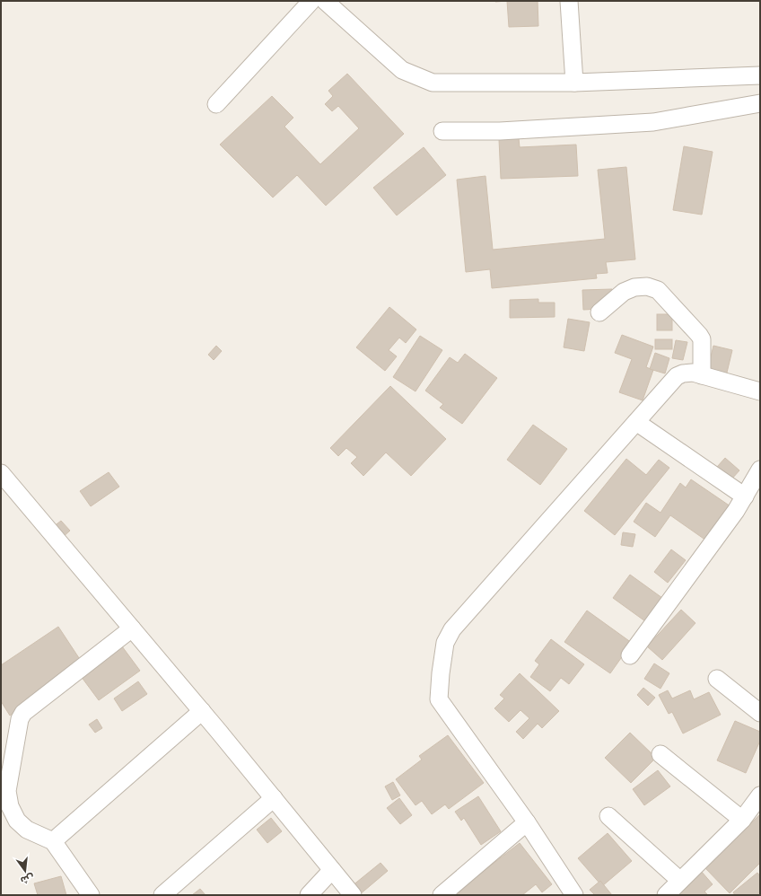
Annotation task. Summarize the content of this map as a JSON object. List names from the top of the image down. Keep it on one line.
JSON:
{"north":"bottom"}
